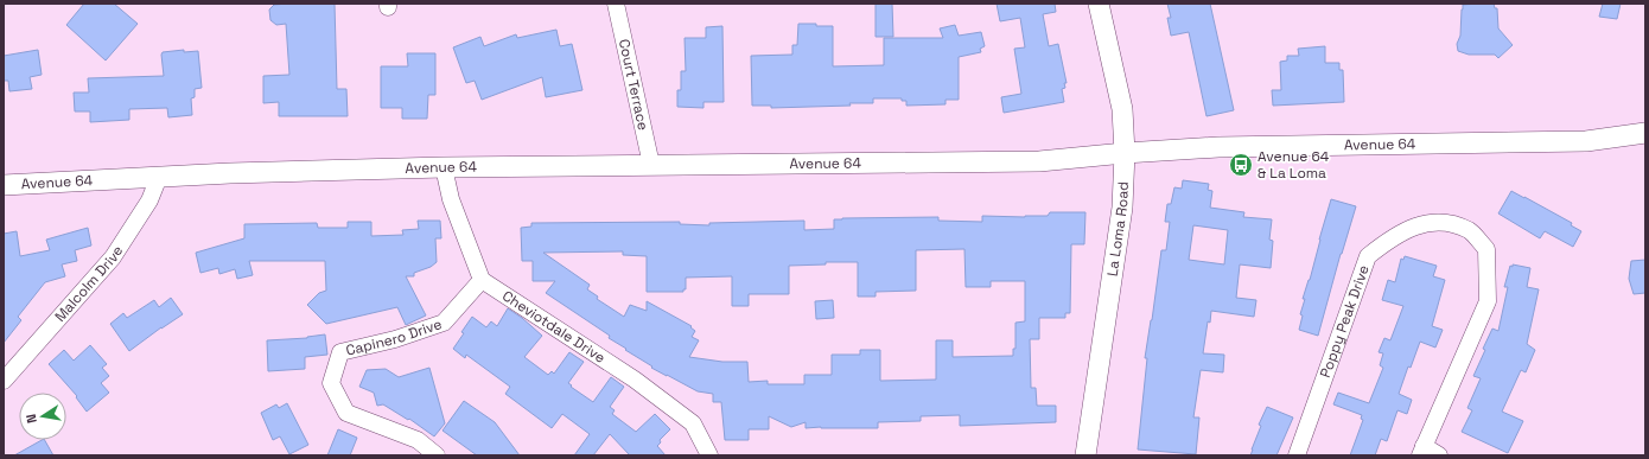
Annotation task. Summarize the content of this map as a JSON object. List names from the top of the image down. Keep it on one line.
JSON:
{"streets":{"street":["Court Terrace","Avenue 64","La Loma Road","Malcolm Drive","Poppy Peak Drive","Cheviotdale Drive","Capinero Drive"]},"crossings":[["Court Terrace","Avenue 64"],["Avenue 64","La Loma Road"],["Avenue 64","Malcolm Drive"],["Cheviotdale Drive","Capinero Drive"]],"places":{"bus stop":["Avenue 64 & La Loma"]},"north":"left"}
